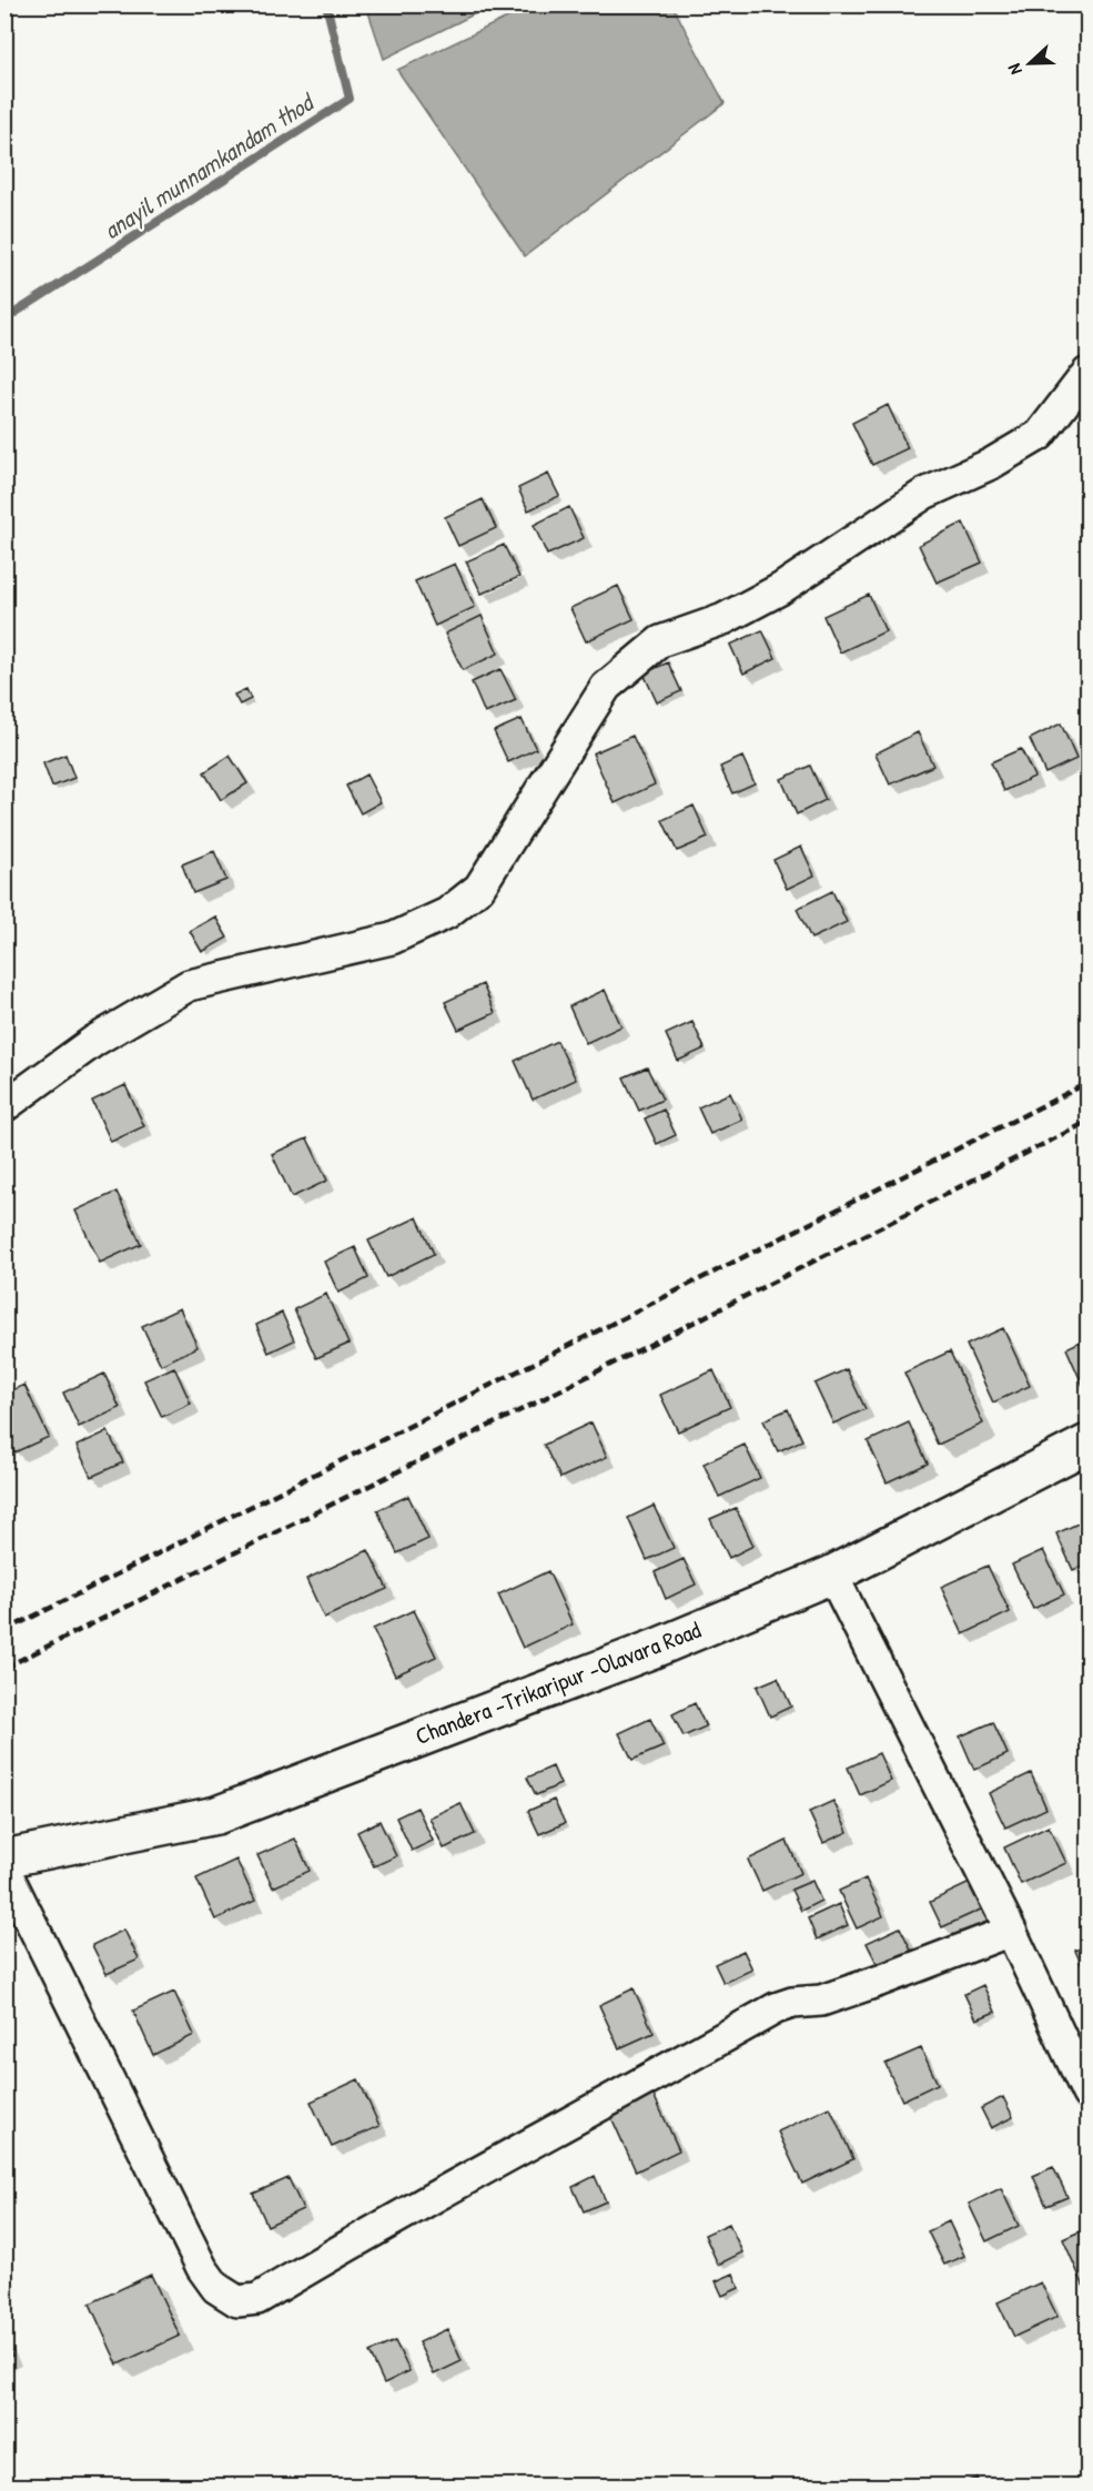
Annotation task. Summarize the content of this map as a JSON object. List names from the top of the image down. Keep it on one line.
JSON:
{"streets":{"main road":["Chandera -Trikaripur -Olavara Road"]},"water":["anayil munnamkandam thod"],"north":"left"}
